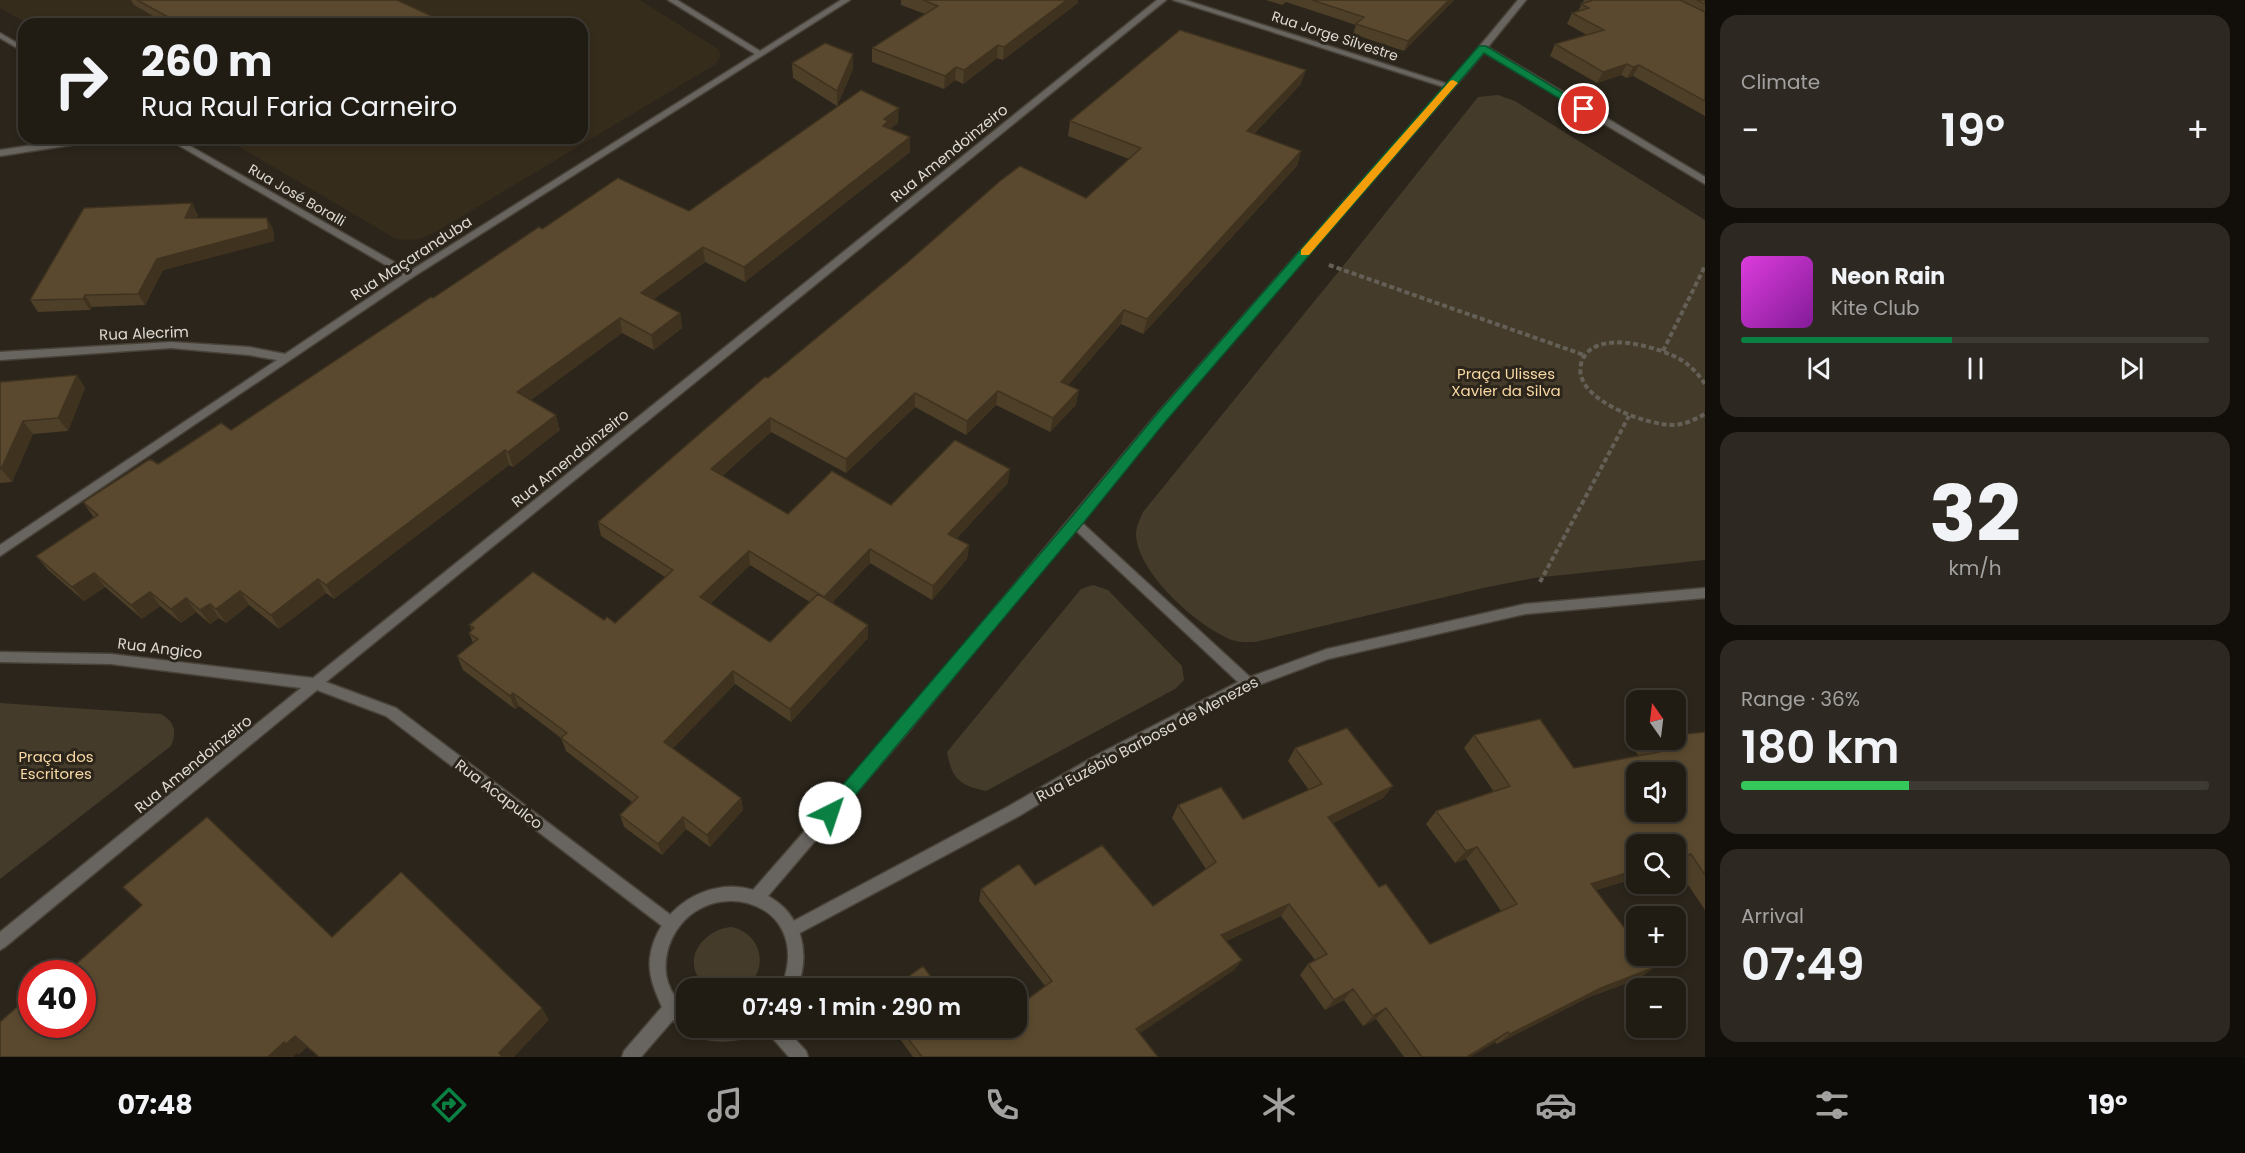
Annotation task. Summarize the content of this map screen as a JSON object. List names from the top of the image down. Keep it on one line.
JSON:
{"streets":{"street":["Rua Jorge Silvestre","Rua Amendoinzeiro","Rua José Boralli","Rua Maçaranduba","Rua Alecrim","Rua Angico","Rua Euzébio Barbosa de Menezes","Rua Acapulco"]},"crossings":[["Rua Amendoinzeiro","Rua Angico"],["Rua Amendoinzeiro","Rua Acapulco"],["Rua José Boralli","Rua Maçaranduba"],["Rua Maçaranduba","Rua Alecrim"],["Rua Angico","Rua Acapulco"]],"parks":["Praça Ulisses Xavier da Silva","Praça dos Escritores"],"north":"top","page":{"tile":["Climate",["32","km/h"],["Range · 36%","180 km"],["Arrival","07:49"]],"turn":["260 m","Rua Raul Faria Carneiro"],"heat":["−","19°","+"],"song":["Neon Rain","Kite Club"],"map_buttons":["+","−"],"limit":"40","trip":"07:49 · 1 min · 290 m","tabs":["07:48","19°"]}}
